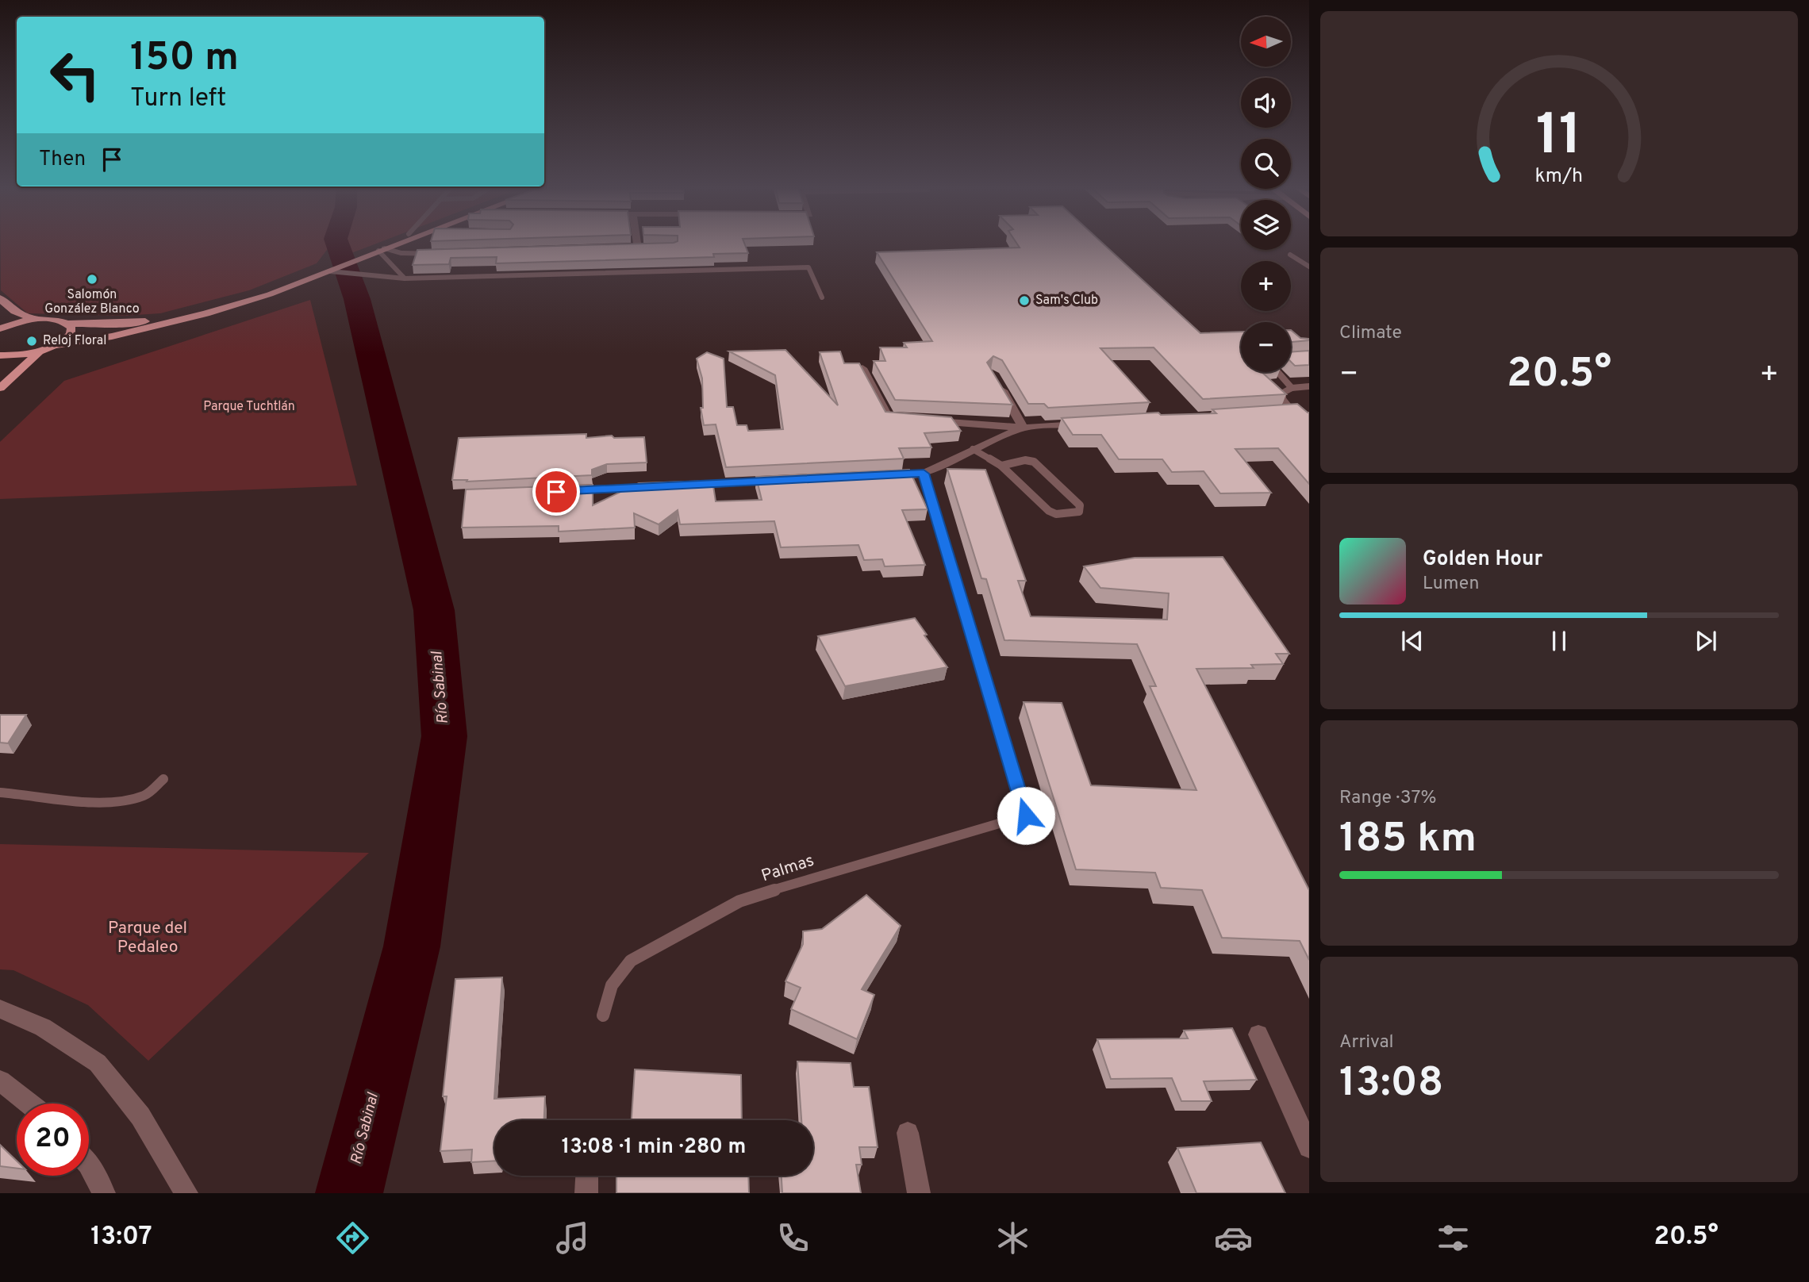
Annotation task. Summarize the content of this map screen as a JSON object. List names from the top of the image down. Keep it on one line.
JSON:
{"streets":{"lane":["Palmas"]},"water":["Río Sabinal"],"parks":["Parque Tuchtlán","Parque del Pedaleo"],"places":["Salomón González Blanco","Sam's Club","Reloj Floral"],"north":"left","page":{"map_buttons":["+","−"],"turn":["150 m","Turn left"],"then":"Then","tile":["Climate",["Range · 37%","185 km"],["Arrival","13:08"]],"heat":["−","20.5°","+"],"song":["Golden Hour","Lumen"],"limit":"20","trip":"13:08 · 1 min · 280 m","tabs":["13:07","20.5°"],"gauge":["11","km/h"]}}
